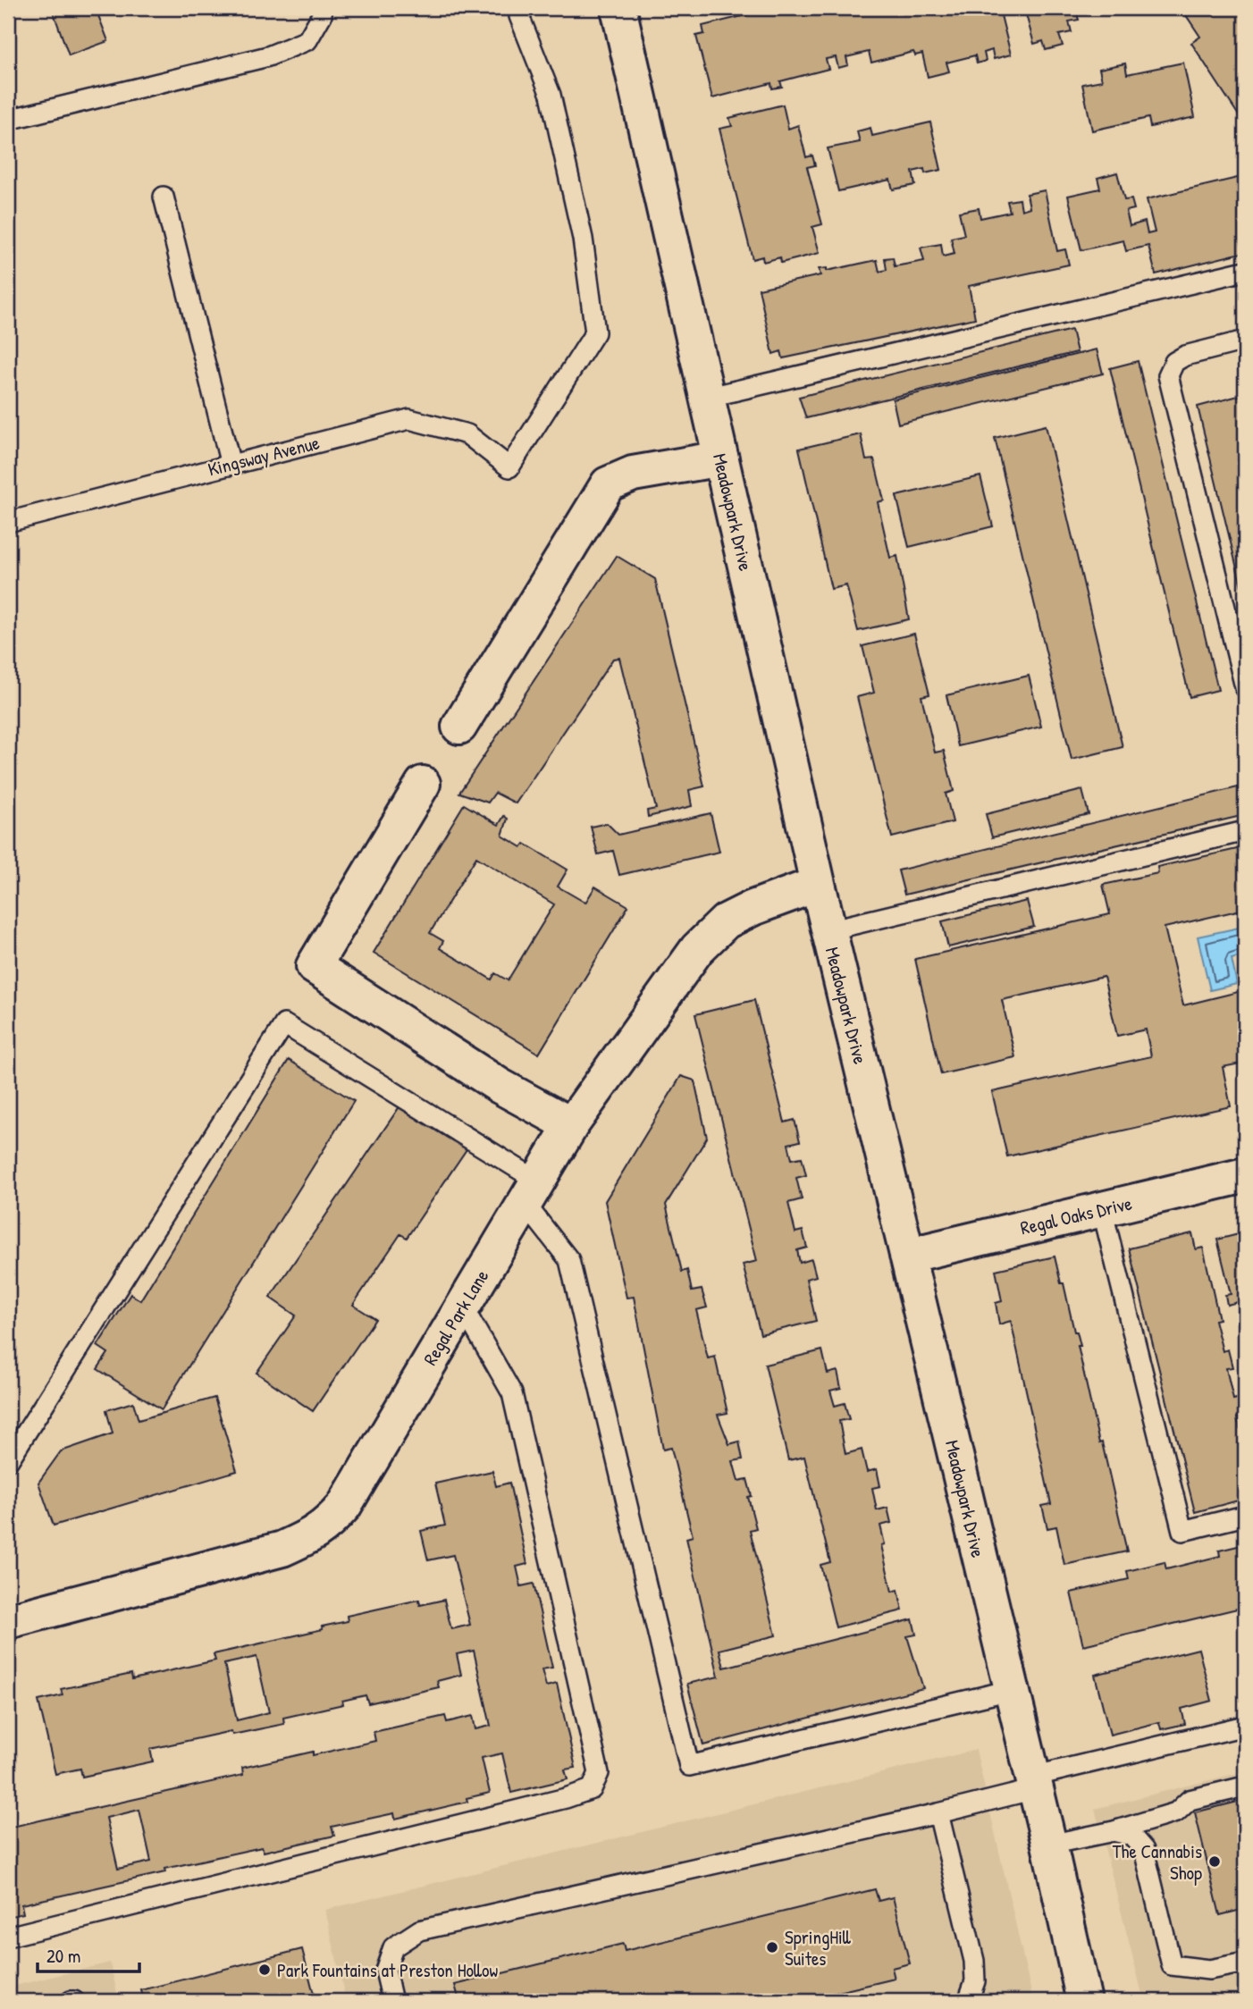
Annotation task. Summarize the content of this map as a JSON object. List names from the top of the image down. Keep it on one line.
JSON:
{"streets":{"street":["Meadowpark Drive","Regal Oaks Drive","Regal Park Lane"],"lane":["Kingsway Avenue"]},"crossings":[["Meadowpark Drive","Regal Oaks Drive"],["Meadowpark Drive","Regal Park Lane"]],"places":["The Cannabis Shop","SpringHill Suites","Park Fountains at Preston Hollow"],"scale_bar":"20 m"}
